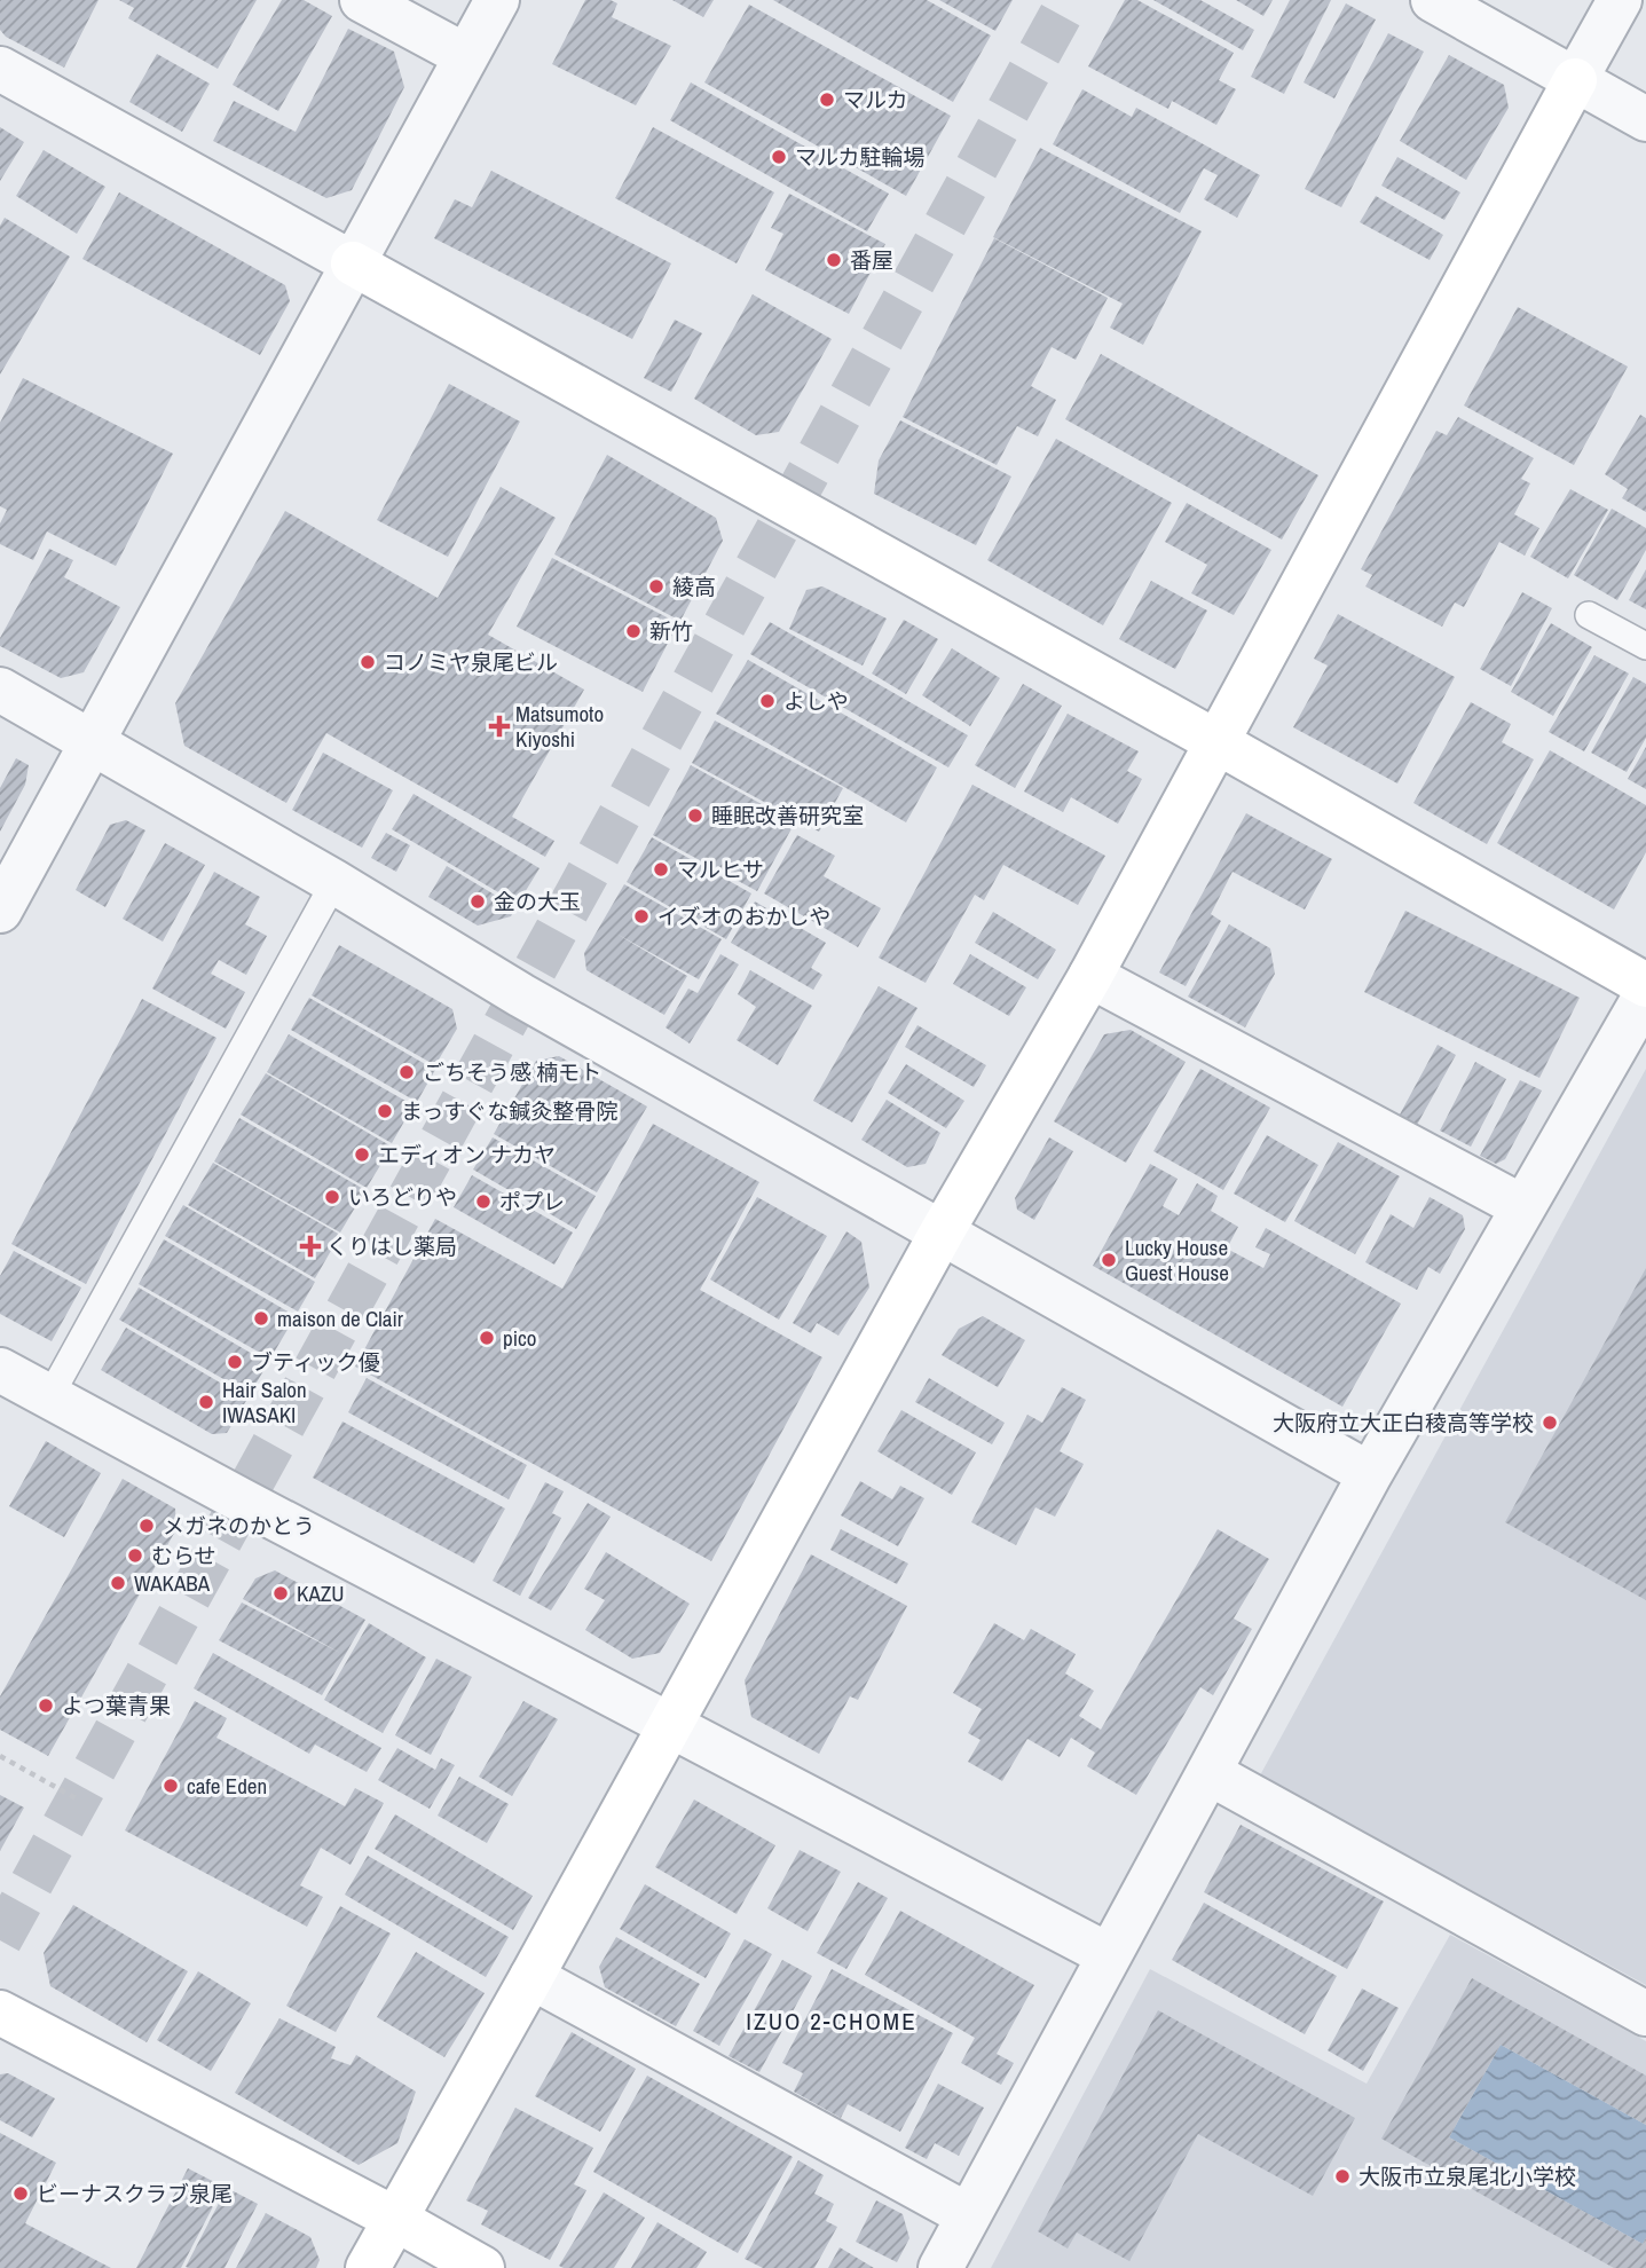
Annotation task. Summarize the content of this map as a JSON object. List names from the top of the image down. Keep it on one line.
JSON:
{"districts":["IZUO 2-CHOME"],"places":{"other":["マルカ","マルカ駐輪場","番屋","綾高","新竹","コノミヤ泉尾ビル","よしや","睡眠改善研究室","マルヒサ","金の大玉","イズオのおかしや","ごちそう感 楠モト","まっすぐな鍼灸整骨院","エディオン ナカヤ","いろどりや","ポプレ","Lucky House Guest House","maison de Clair","pico","ブティック優","Hair Salon IWASAKI","大阪府立大正白稜高等学校","メガネのかとう","むらせ","WAKABA","KAZU","よつ葉青果","cafe Eden","大阪市立泉尾北小学校","ビーナスクラブ泉尾"],"health":["Matsumoto Kiyoshi","くりはし薬局"]}}
